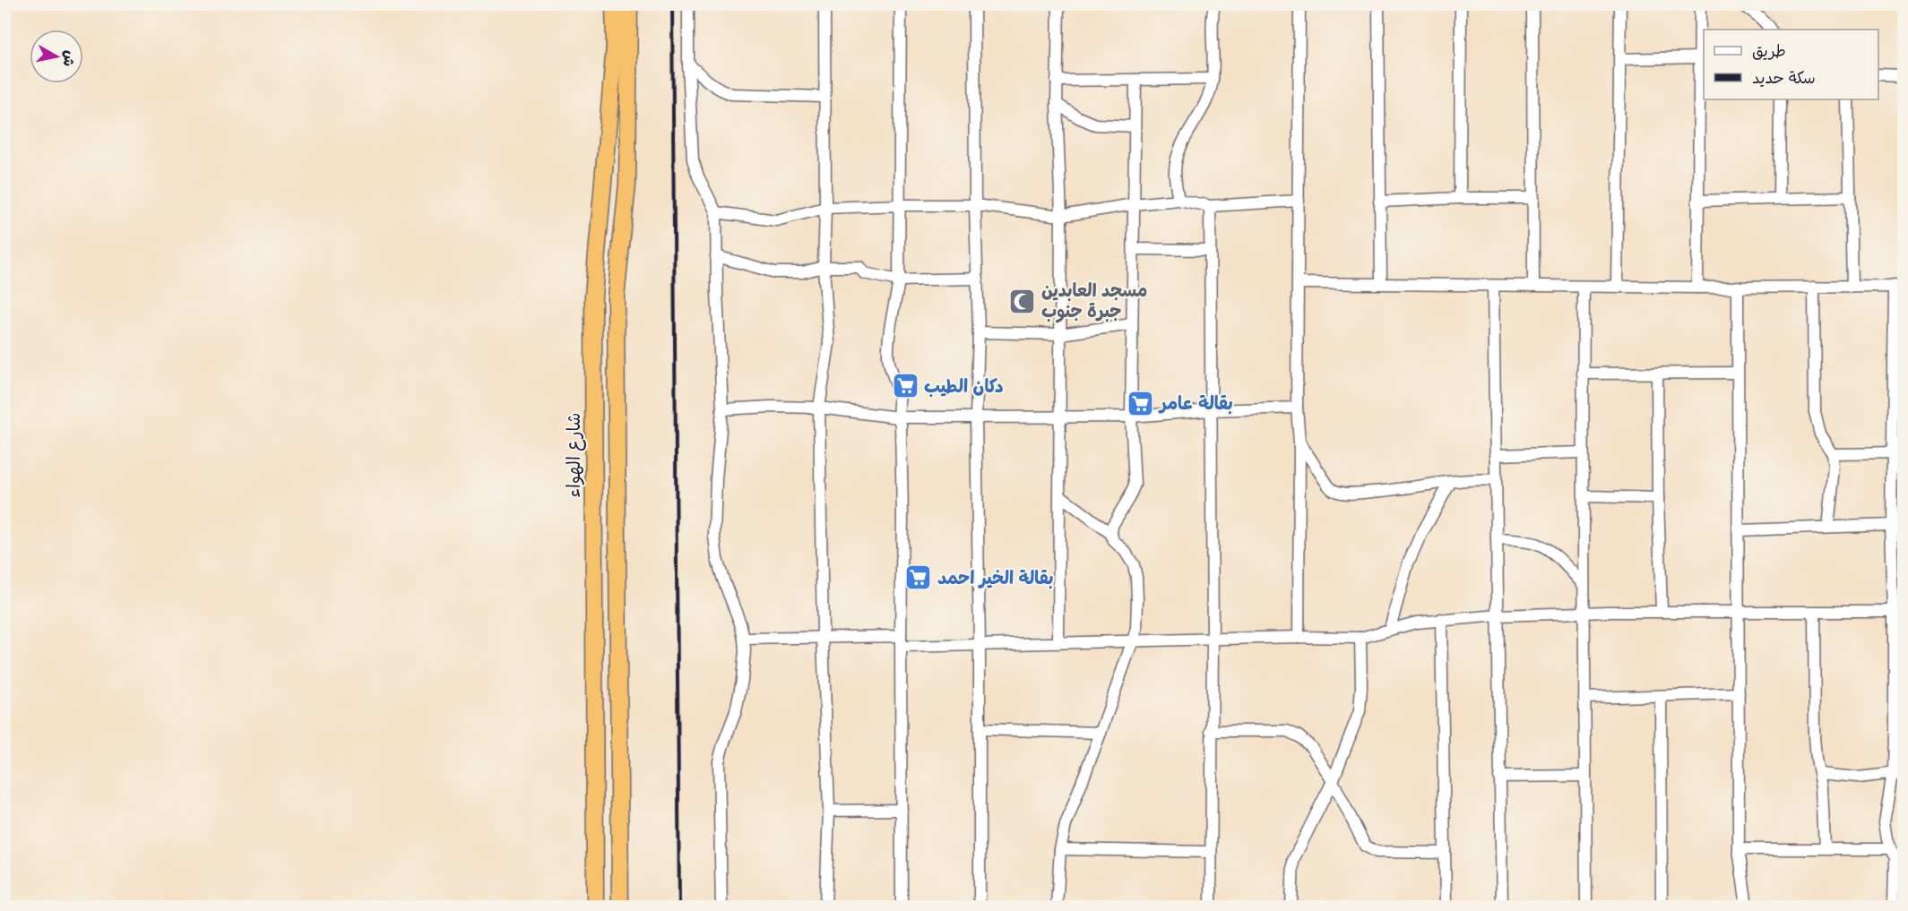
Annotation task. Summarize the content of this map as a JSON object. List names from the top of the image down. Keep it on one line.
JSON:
{"streets":{"highway":["شارع الهواء"]},"places":{"mosque":["مسجد العابدين جبرة جنوب"],"supermarket":["دكان الطيب","بقالة عامر","بقالة الخير احمد"]},"legend":["طريق","سكة حديد"],"north":"right"}
